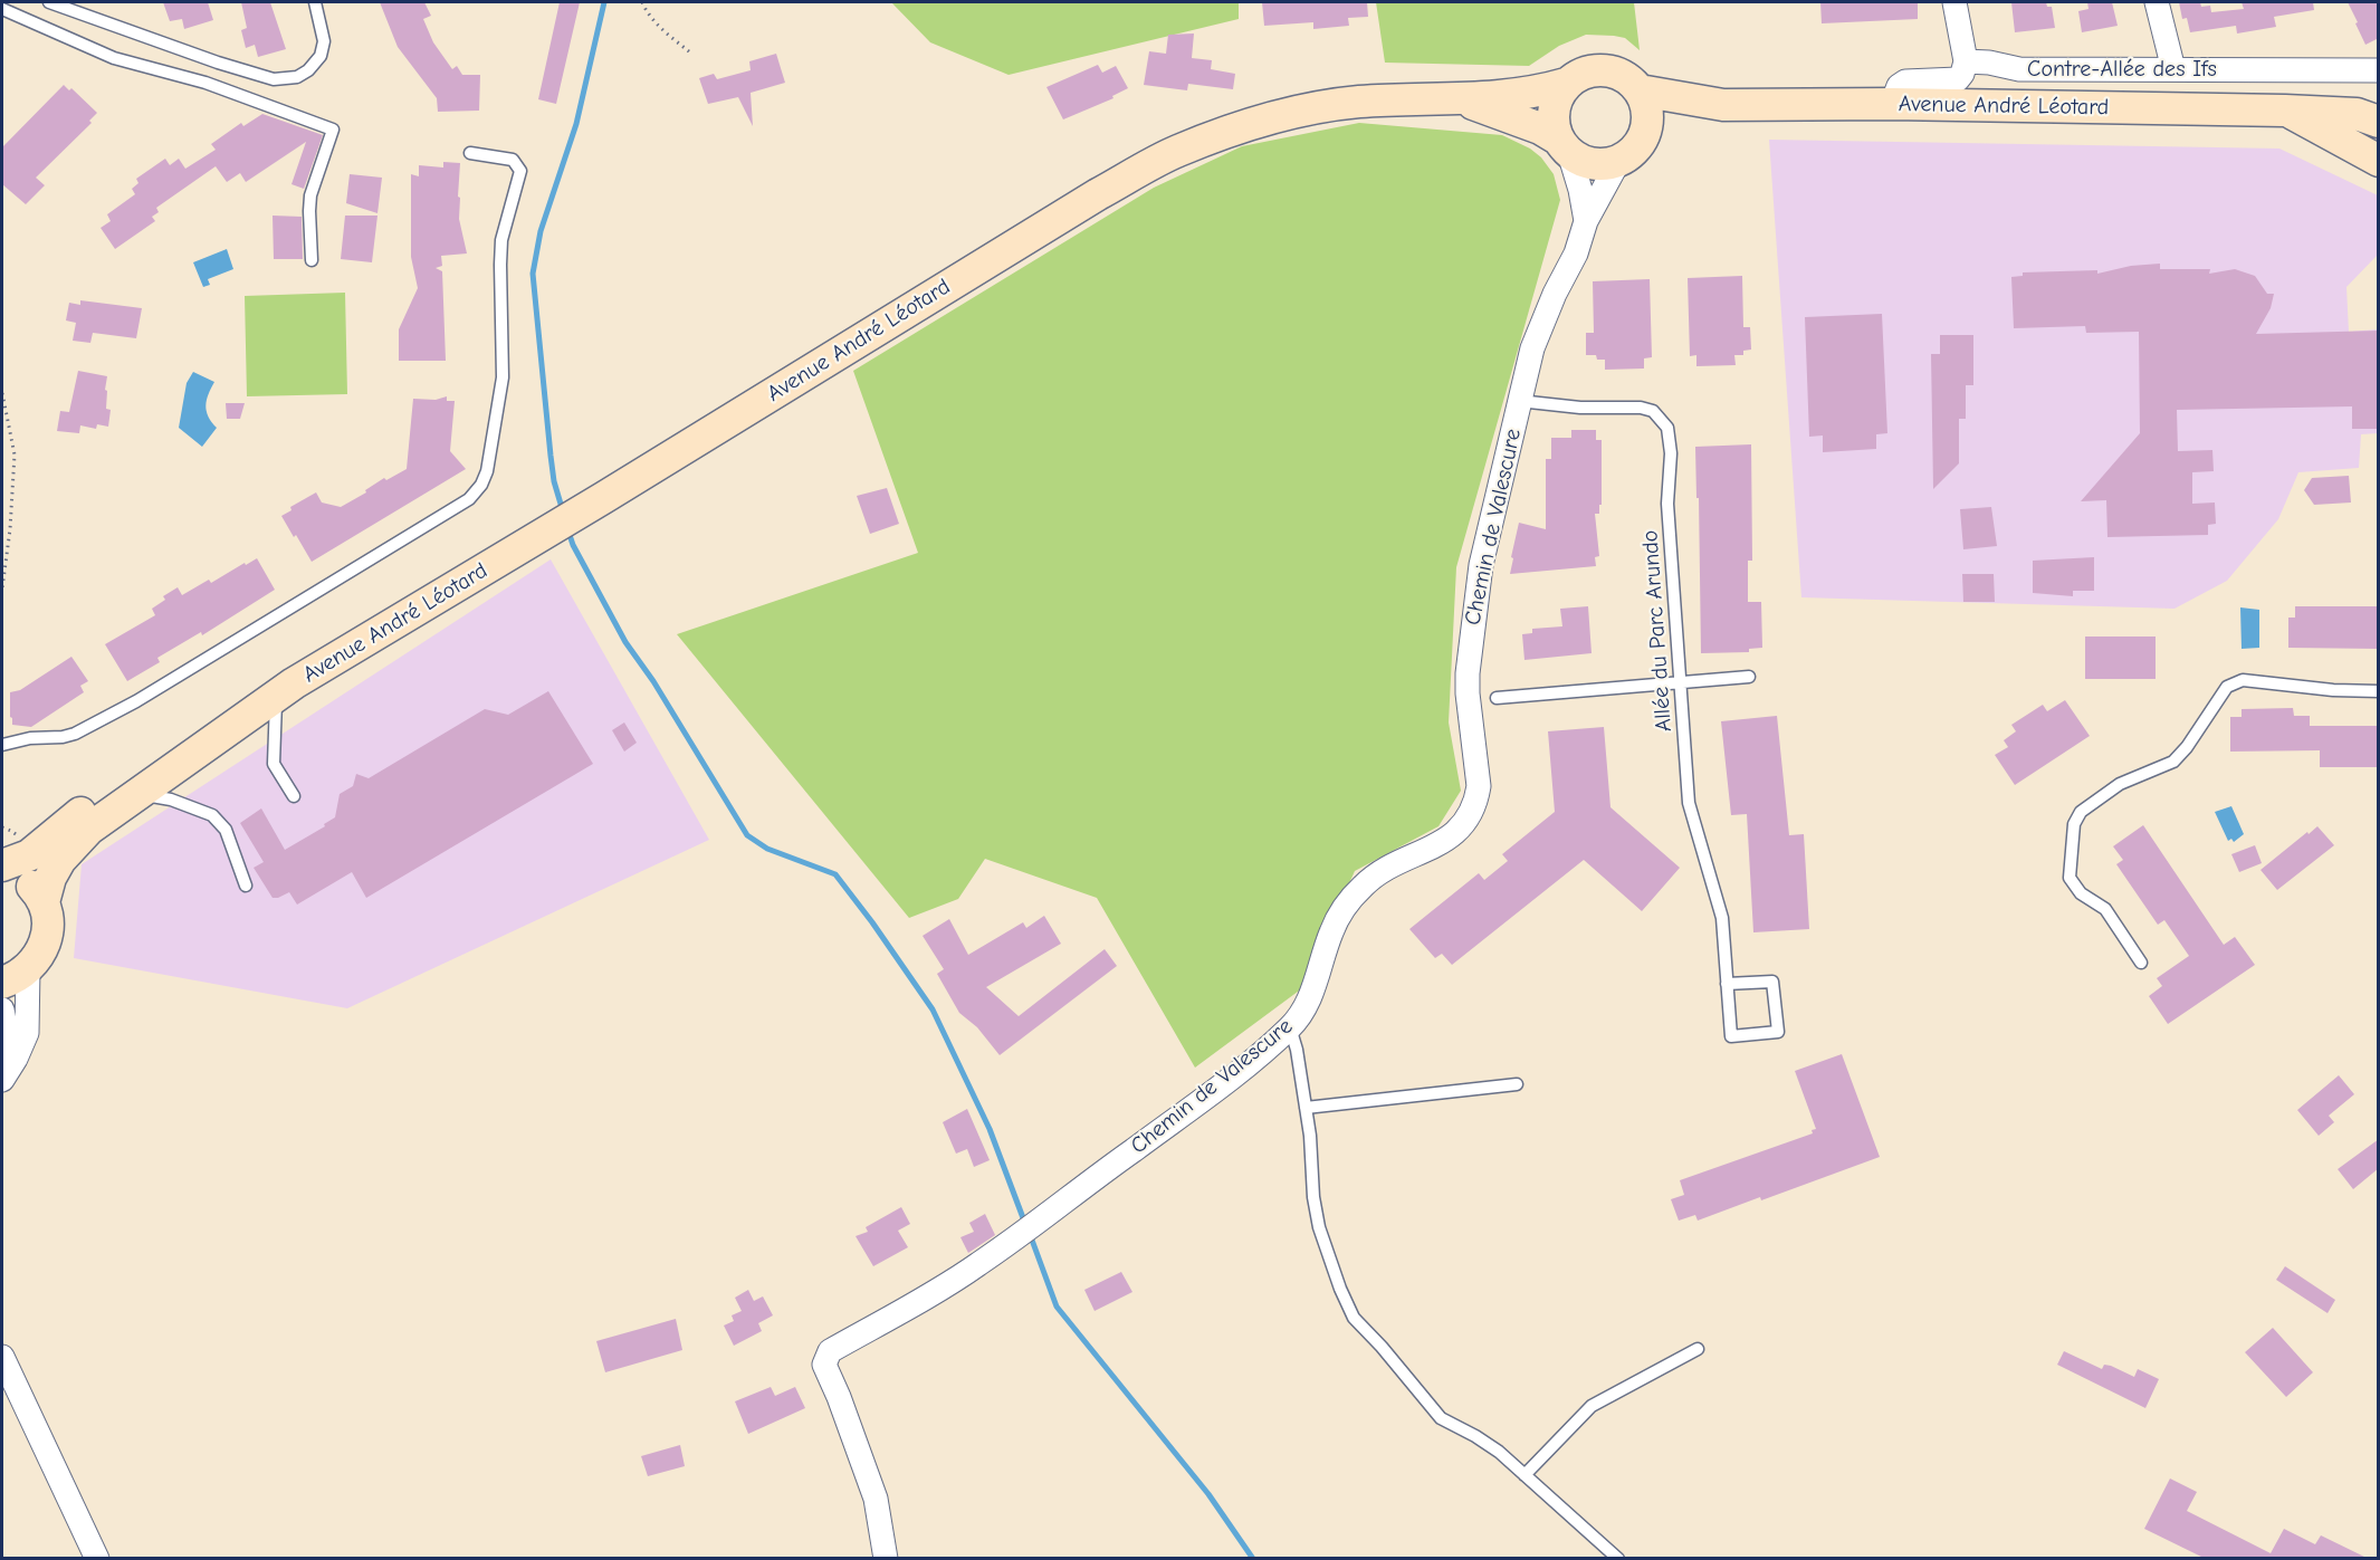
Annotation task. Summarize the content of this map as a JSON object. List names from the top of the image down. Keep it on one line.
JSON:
{"streets":{"main road":["Avenue André Léotard"],"street":["Contre-Allée des Ifs","Chemin de Valescure"],"lane":["Allée du Parc Arundo"]},"crossings":[["Avenue André Léotard","Chemin de Valescure"],["Chemin de Valescure","Allée du Parc Arundo"]]}
